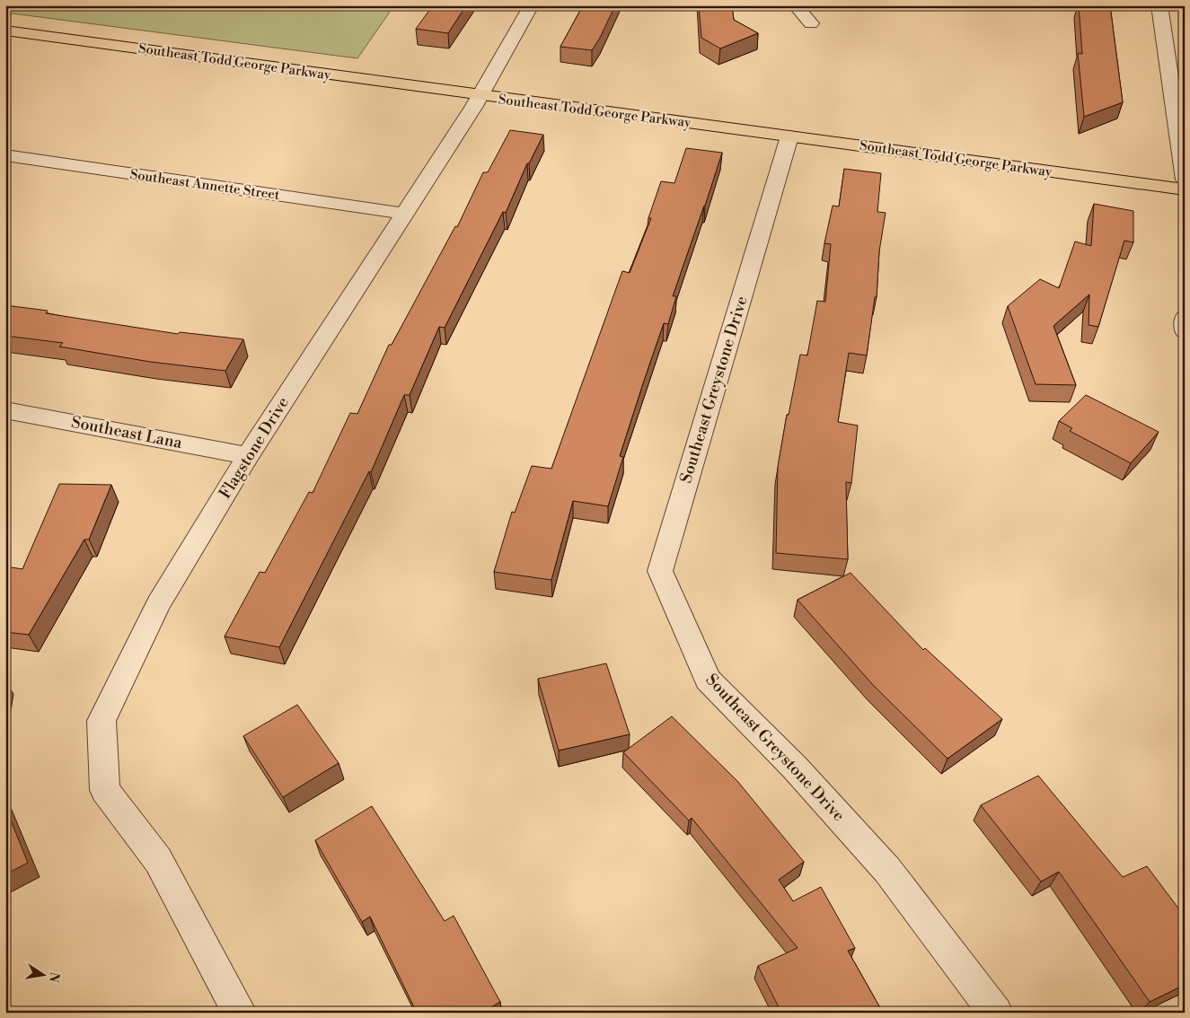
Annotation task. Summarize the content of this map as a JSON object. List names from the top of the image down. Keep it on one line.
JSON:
{"streets":{"main road":["Southeast Todd George Parkway"],"street":["Southeast Annette Street","Southeast Greystone Drive","Southeast Lana","Flagstone Drive"]},"crossings":[["Southeast Todd George Parkway","Southeast Greystone Drive"],["Southeast Todd George Parkway","Flagstone Drive"],["Southeast Annette Street","Flagstone Drive"],["Southeast Lana","Flagstone Drive"]],"north":"right"}
